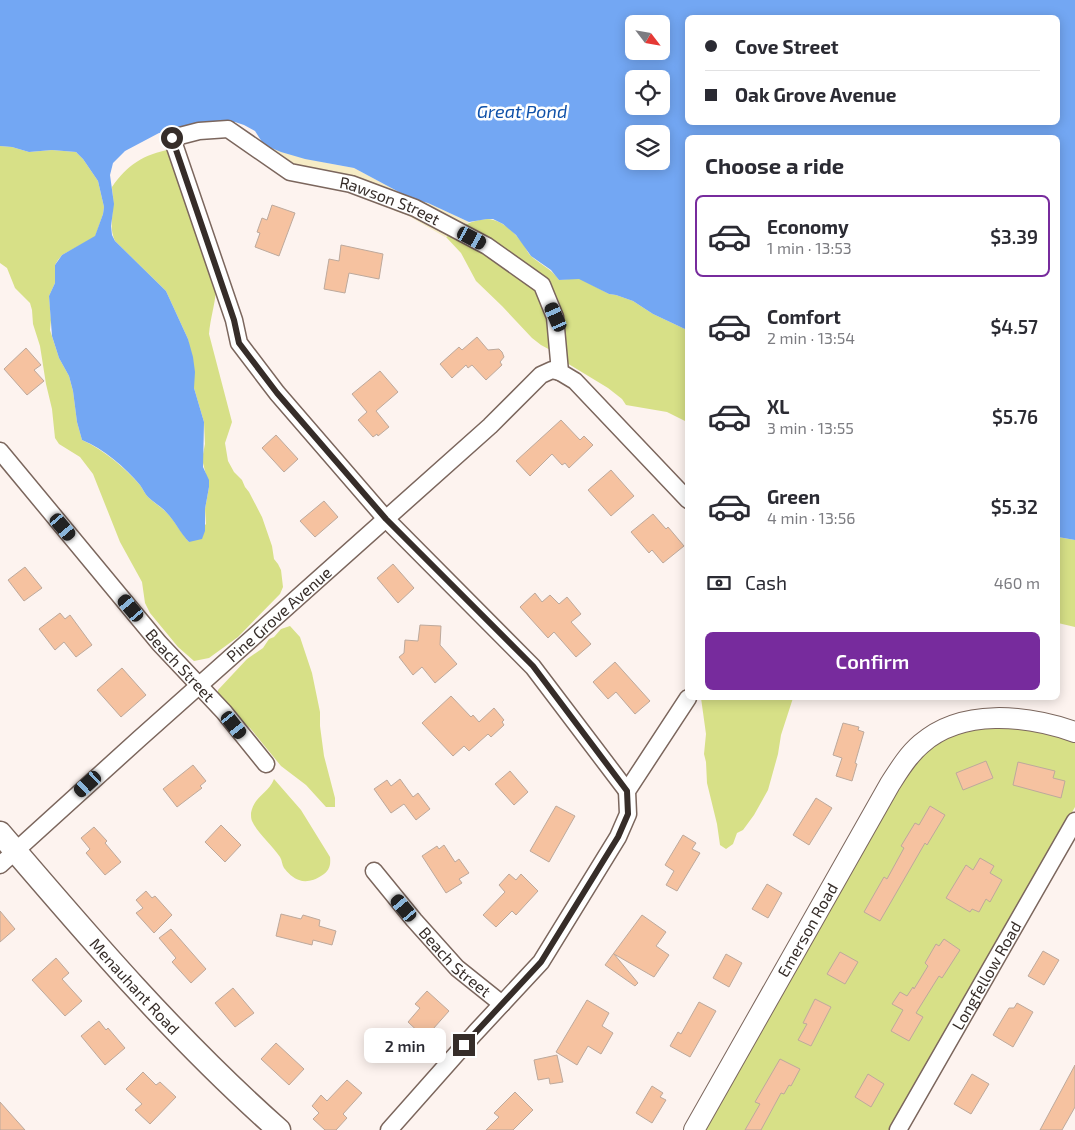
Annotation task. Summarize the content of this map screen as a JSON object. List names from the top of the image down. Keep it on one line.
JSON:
{"streets":{"main road":["Menauhant Road"],"street":["Rawson Street","Pine Grove Avenue","Beach Street","Emerson Road","Longfellow Road"]},"crossings":[["Rawson Street","Pine Grove Avenue"],["Pine Grove Avenue","Beach Street"],["Pine Grove Avenue","Menauhant Road"]],"water":["Great Pond"],"north":"bottom right","page":{"banner":["Cove Street","Oak Grove Avenue"],"heading":"Choose a ride","list":[{"name":"Economy","note":"1 min · 13:53","value":"$3.39"},{"name":"Comfort","note":"2 min · 13:54","value":"$4.57"},{"name":"XL","note":"3 min · 13:55","value":"$5.76"},{"name":"Green","note":"4 min · 13:56","value":"$5.32"}],"pay":["Cash","460 m"],"buttons":"Confirm","bubble":"2 min"}}
